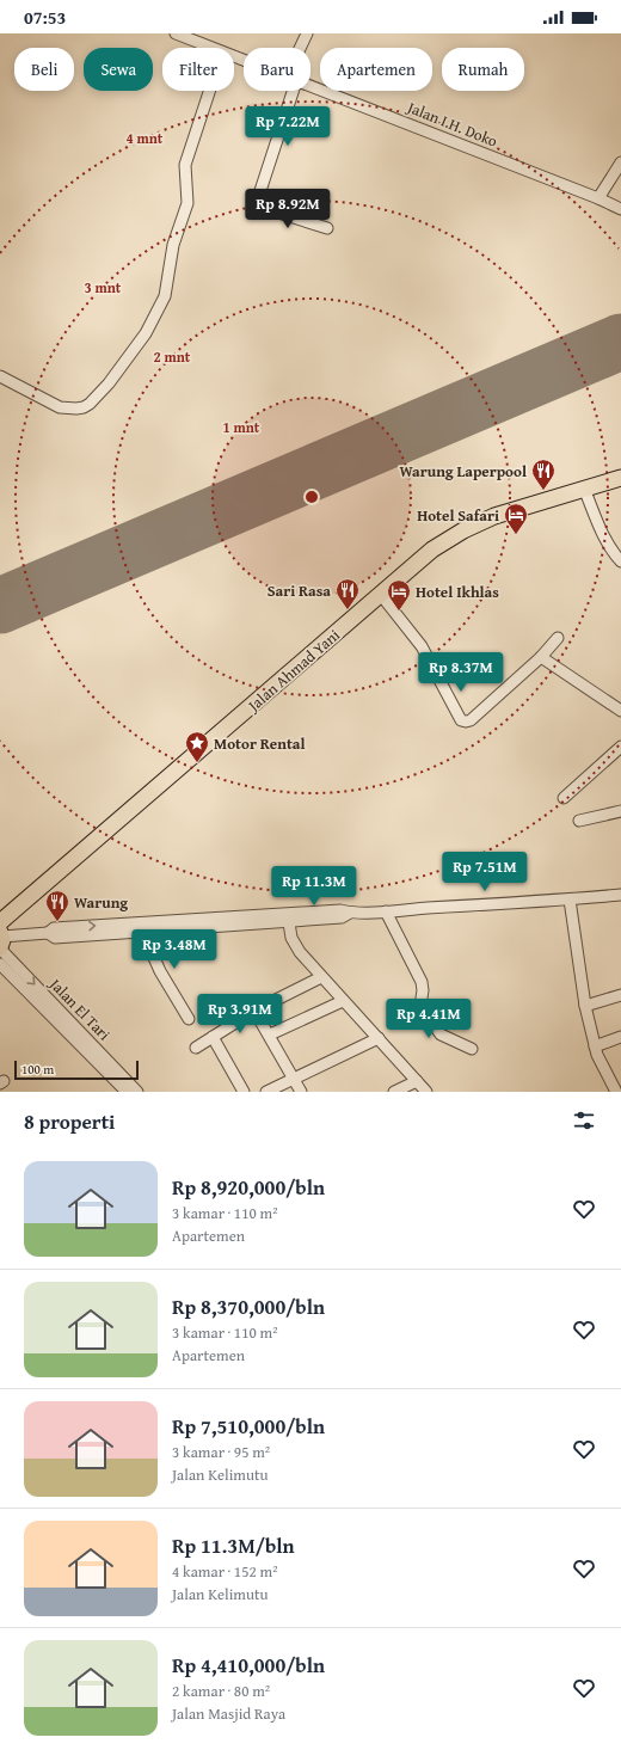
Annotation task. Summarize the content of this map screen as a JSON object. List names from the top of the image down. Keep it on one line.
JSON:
{"streets":{"highway":["Jalan Ahmad Yani"],"street":["Jalan I.H. Doko","Jalan El Tari"]},"crossings":[["Jalan Ahmad Yani","Jalan El Tari"]],"places":{"restaurant":["Warung Laperpool","Sari Rasa","Warung"],"hotel":["Hotel Safari","Hotel Ikhlas"],"place":["Motor Rental"]},"scale_bar":"100 m","page":{"status":"07:53","chip":["Beli","Sewa","Filter","Baru","Apartemen","Rumah"],"price":["Rp 7.22M","Rp 8.92M","Rp 8.37M","Rp 7.51M","Rp 11.3M","Rp 3.48M","Rp 3.91M","Rp 4.41M"],"scale":"100 m","heading":"8 properti","list":[{"name":"Rp 8,920,000/bln","note":"3 kamar · 110 m² · Apartemen"},{"name":"Rp 8,370,000/bln","note":"3 kamar · 110 m² · Apartemen"},{"name":"Rp 7,510,000/bln","note":"3 kamar · 95 m² · Jalan Kelimutu"},{"name":"Rp 11.3M/bln","note":"4 kamar · 152 m² · Jalan Kelimutu"},{"name":"Rp 4,410,000/bln","note":"2 kamar · 80 m² · Jalan Masjid Raya"}]},"rings":["4 mnt","3 mnt","2 mnt","1 mnt"]}
